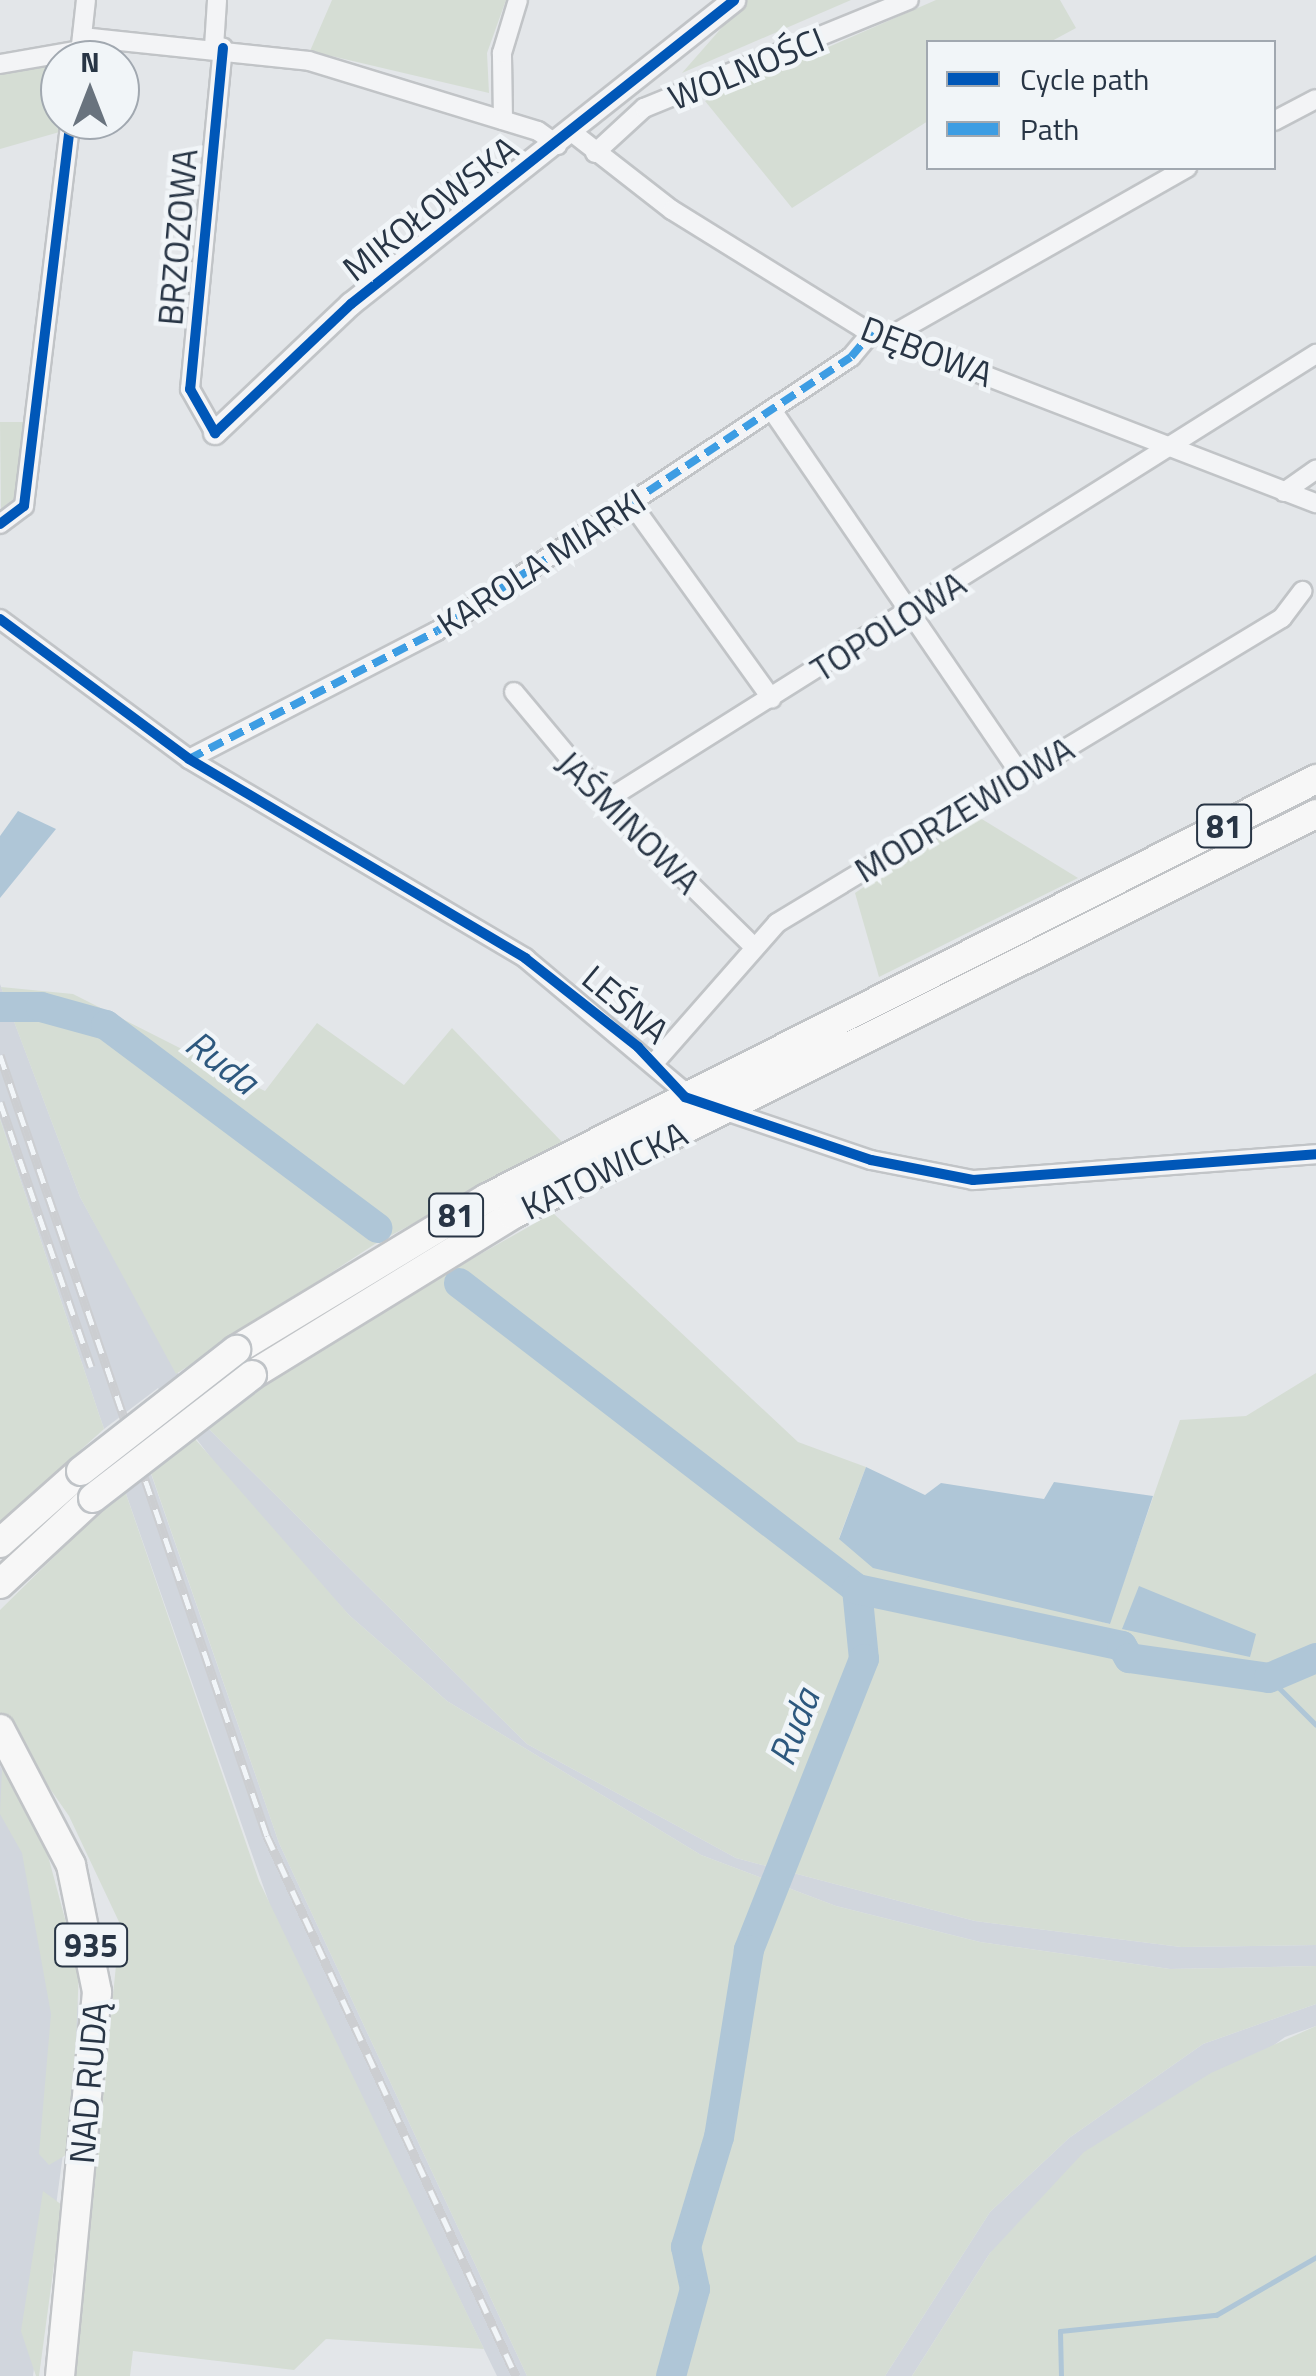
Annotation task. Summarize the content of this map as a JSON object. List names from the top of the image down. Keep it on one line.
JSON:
{"streets":{"main road":["81","KATOWICKA","935","NAD RUDĄ"],"street":["WOLNOŚCI","MIKOŁOWSKA","BRZOZOWA","DĘBOWA","KAROLA MIARKI","TOPOLOWA","MODRZEWIOWA","JAŚMINOWA","LEŚNA"]},"crossings":[["WOLNOŚCI","DĘBOWA"],["MIKOŁOWSKA","BRZOZOWA"],["MIKOŁOWSKA","DĘBOWA"],["BRZOZOWA","DĘBOWA"],["DĘBOWA","KAROLA MIARKI"],["DĘBOWA","TOPOLOWA"],["KAROLA MIARKI","LEŚNA"],["TOPOLOWA","JAŚMINOWA"],["MODRZEWIOWA","JAŚMINOWA"],["MODRZEWIOWA","LEŚNA"],["LEŚNA","KATOWICKA"]],"water":["Ruda"],"legend":["Cycle path","Path"],"north":"top"}
